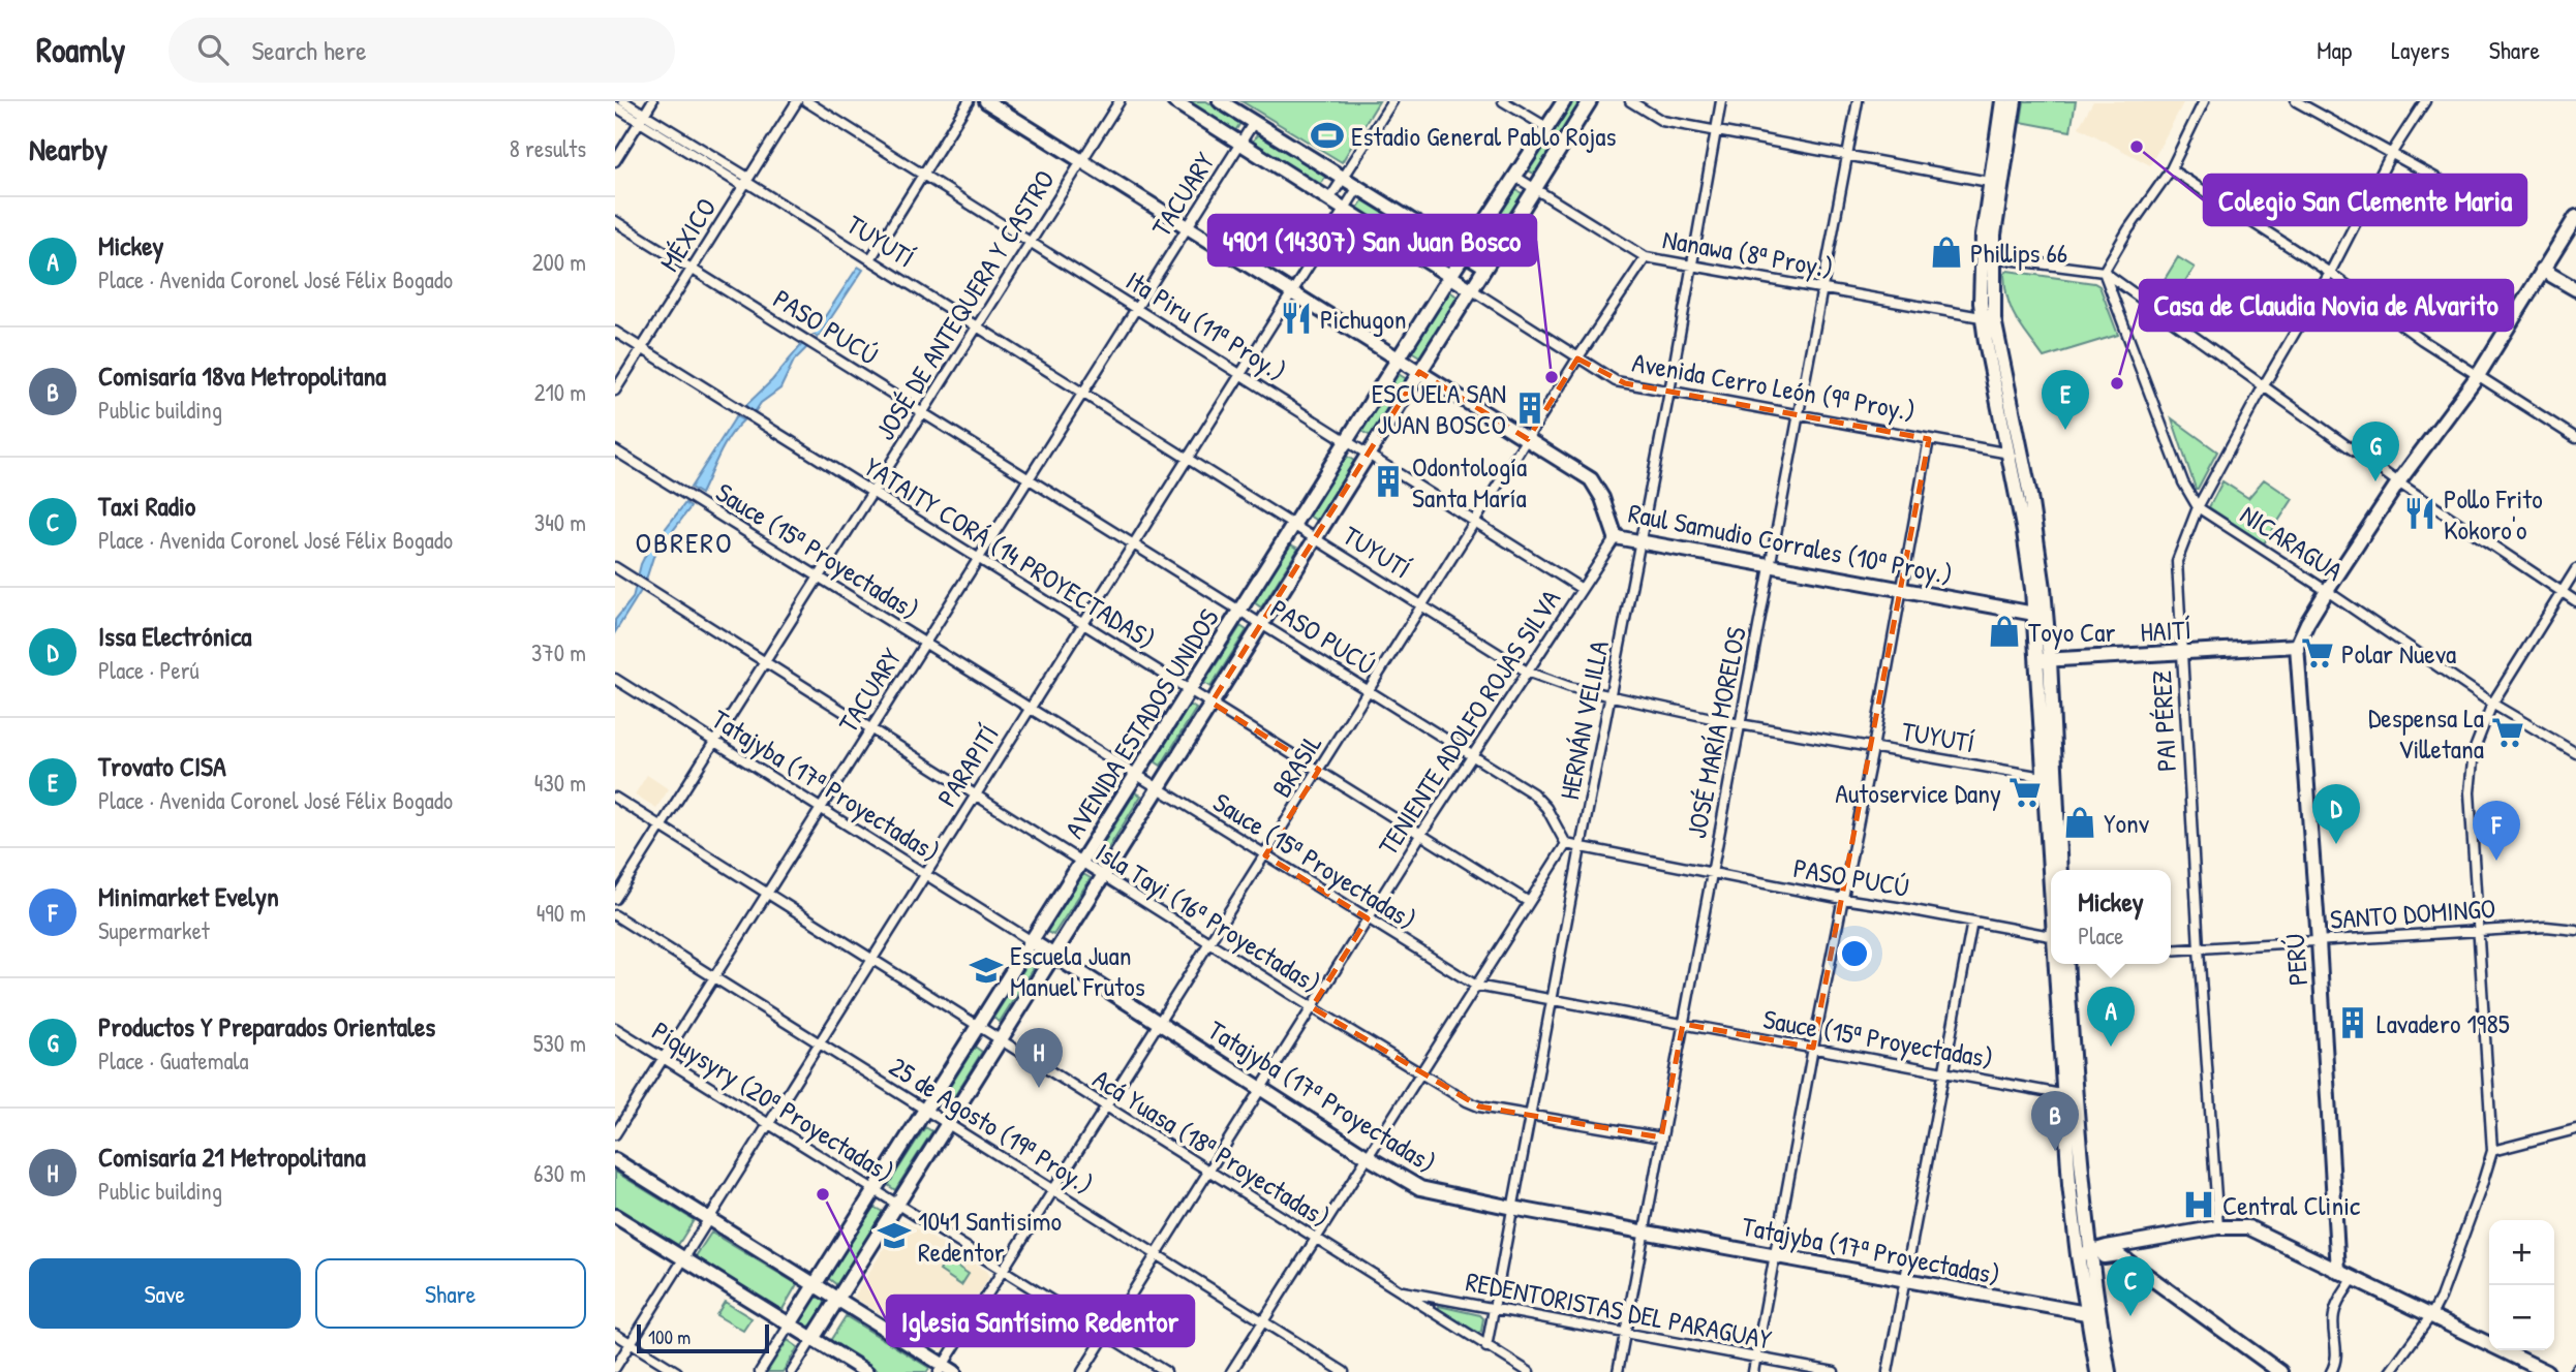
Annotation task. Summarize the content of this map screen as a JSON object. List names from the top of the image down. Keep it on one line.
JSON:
{"streets":{"main road":["Avenida Cerro León (9ª Proy.)","Raul Samudio Corrales (10ª Proy.)","HAITÍ","AVENIDA ESTADOS UNIDOS","Tatajyba (17ª Proyectadas)","PERÚ"],"street":["TACUARY","MÉXICO","TUYUTÍ","Nanawa (8ª Proy.)","JOSÉ DE ANTEQUERA Y CASTRO","Ita Piru (11ª Proy.)","PASO PUCÚ","NICARAGUA","Sauce (15ª Proyectadas)","YATAITY CORÁ (14 PROYECTADAS)","HERNÁN VELILLA","PAI PÉREZ","TENIENTE ADOLFO ROJAS SILVA","JOSÉ MARÍA MORELOS","PARAPITÍ","BRASIL","SANTO DOMINGO","Isla Tayi (16ª Proyectadas)","Piquysyry (20ª Proyectadas)","25 de Agosto (19ª Proy.)","Acá Yuasa (18ª Proyectadas)","REDENTORISTAS DEL PARAGUAY"]},"crossings":[["TACUARY","TUYUTÍ"],["TACUARY","Ita Piru (11ª Proy.)"],["TACUARY","PASO PUCÚ"],["TACUARY","Avenida Cerro León (9ª Proy.)"],["TACUARY","Raul Samudio Corrales (10ª Proy.)"],["TACUARY","Sauce (15ª Proyectadas)"],["TACUARY","YATAITY CORÁ (14 PROYECTADAS)"],["TACUARY","Tatajyba (17ª Proyectadas)"],["TACUARY","Isla Tayi (16ª Proyectadas)"],["TACUARY","Piquysyry (20ª Proyectadas)"],["TACUARY","25 de Agosto (19ª Proy.)"],["TACUARY","Acá Yuasa (18ª Proyectadas)"],["MÉXICO","TUYUTÍ"],["MÉXICO","PASO PUCÚ"],["MÉXICO","YATAITY CORÁ (14 PROYECTADAS)"],["TUYUTÍ","JOSÉ DE ANTEQUERA Y CASTRO"],["TUYUTÍ","HERNÁN VELILLA"],["TUYUTÍ","TENIENTE ADOLFO ROJAS SILVA"],["TUYUTÍ","AVENIDA ESTADOS UNIDOS"],["TUYUTÍ","JOSÉ MARÍA MORELOS"],["TUYUTÍ","PARAPITÍ"],["TUYUTÍ","BRASIL"],["Nanawa (8ª Proy.)","HERNÁN VELILLA"],["Nanawa (8ª Proy.)","AVENIDA ESTADOS UNIDOS"],["Nanawa (8ª Proy.)","JOSÉ MARÍA MORELOS"],["Nanawa (8ª Proy.)","BRASIL"],["JOSÉ DE ANTEQUERA Y CASTRO","Ita Piru (11ª Proy.)"],["JOSÉ DE ANTEQUERA Y CASTRO","PASO PUCÚ"],["JOSÉ DE ANTEQUERA Y CASTRO","Raul Samudio Corrales (10ª Proy.)"],["JOSÉ DE ANTEQUERA Y CASTRO","Sauce (15ª Proyectadas)"],["JOSÉ DE ANTEQUERA Y CASTRO","YATAITY CORÁ (14 PROYECTADAS)"],["JOSÉ DE ANTEQUERA Y CASTRO","Tatajyba (17ª Proyectadas)"],["JOSÉ DE ANTEQUERA Y CASTRO","Isla Tayi (16ª Proyectadas)"],["JOSÉ DE ANTEQUERA Y CASTRO","Acá Yuasa (18ª Proyectadas)"],["Ita Piru (11ª Proy.)","TENIENTE ADOLFO ROJAS SILVA"],["Ita Piru (11ª Proy.)","AVENIDA ESTADOS UNIDOS"],["Ita Piru (11ª Proy.)","PARAPITÍ"],["Ita Piru (11ª Proy.)","BRASIL"],["PASO PUCÚ","HERNÁN VELILLA"],["PASO PUCÚ","TENIENTE ADOLFO ROJAS SILVA"],["PASO PUCÚ","AVENIDA ESTADOS UNIDOS"],["PASO PUCÚ","JOSÉ MARÍA MORELOS"],["PASO PUCÚ","PARAPITÍ"],["PASO PUCÚ","BRASIL"],["Avenida Cerro León (9ª Proy.)","HERNÁN VELILLA"],["Avenida Cerro León (9ª Proy.)","AVENIDA ESTADOS UNIDOS"],["Avenida Cerro León (9ª Proy.)","JOSÉ MARÍA MORELOS"],["Avenida Cerro León (9ª Proy.)","PARAPITÍ"],["Avenida Cerro León (9ª Proy.)","BRASIL"],["NICARAGUA","PAI PÉREZ"],["Raul Samudio Corrales (10ª Proy.)","HERNÁN VELILLA"],["Raul Samudio Corrales (10ª Proy.)","TENIENTE ADOLFO ROJAS SILVA"],["Raul Samudio Corrales (10ª Proy.)","AVENIDA ESTADOS UNIDOS"],["Raul Samudio Corrales (10ª Proy.)","JOSÉ MARÍA MORELOS"],["Raul Samudio Corrales (10ª Proy.)","PARAPITÍ"],["Raul Samudio Corrales (10ª Proy.)","BRASIL"],["Sauce (15ª Proyectadas)","HERNÁN VELILLA"],["Sauce (15ª Proyectadas)","TENIENTE ADOLFO ROJAS SILVA"],["Sauce (15ª Proyectadas)","AVENIDA ESTADOS UNIDOS"],["Sauce (15ª Proyectadas)","JOSÉ MARÍA MORELOS"],["Sauce (15ª Proyectadas)","PARAPITÍ"],["Sauce (15ª Proyectadas)","BRASIL"],["YATAITY CORÁ (14 PROYECTADAS)","TENIENTE ADOLFO ROJAS SILVA"],["YATAITY CORÁ (14 PROYECTADAS)","AVENIDA ESTADOS UNIDOS"],["YATAITY CORÁ (14 PROYECTADAS)","PARAPITÍ"],["YATAITY CORÁ (14 PROYECTADAS)","BRASIL"],["HAITÍ","PAI PÉREZ"],["HAITÍ","PERÚ"],["HERNÁN VELILLA","Tatajyba (17ª Proyectadas)"],["HERNÁN VELILLA","Isla Tayi (16ª Proyectadas)"],["HERNÁN VELILLA","Acá Yuasa (18ª Proyectadas)"],["HERNÁN VELILLA","REDENTORISTAS DEL PARAGUAY"],["PAI PÉREZ","SANTO DOMINGO"],["TENIENTE ADOLFO ROJAS SILVA","Tatajyba (17ª Proyectadas)"],["TENIENTE ADOLFO ROJAS SILVA","Isla Tayi (16ª Proyectadas)"],["TENIENTE ADOLFO ROJAS SILVA","Piquysyry (20ª Proyectadas)"],["TENIENTE ADOLFO ROJAS SILVA","25 de Agosto (19ª Proy.)"],["TENIENTE ADOLFO ROJAS SILVA","Acá Yuasa (18ª Proyectadas)"],["AVENIDA ESTADOS UNIDOS","Tatajyba (17ª Proyectadas)"],["AVENIDA ESTADOS UNIDOS","Isla Tayi (16ª Proyectadas)"],["AVENIDA ESTADOS UNIDOS","Piquysyry (20ª Proyectadas)"],["AVENIDA ESTADOS UNIDOS","25 de Agosto (19ª Proy.)"],["AVENIDA ESTADOS UNIDOS","Acá Yuasa (18ª Proyectadas)"],["JOSÉ MARÍA MORELOS","Tatajyba (17ª Proyectadas)"],["JOSÉ MARÍA MORELOS","Isla Tayi (16ª Proyectadas)"],["JOSÉ MARÍA MORELOS","REDENTORISTAS DEL PARAGUAY"],["PARAPITÍ","Tatajyba (17ª Proyectadas)"],["PARAPITÍ","Isla Tayi (16ª Proyectadas)"],["PARAPITÍ","Piquysyry (20ª Proyectadas)"],["PARAPITÍ","25 de Agosto (19ª Proy.)"],["PARAPITÍ","Acá Yuasa (18ª Proyectadas)"],["BRASIL","Tatajyba (17ª Proyectadas)"],["BRASIL","Isla Tayi (16ª Proyectadas)"],["BRASIL","Piquysyry (20ª Proyectadas)"],["BRASIL","25 de Agosto (19ª Proy.)"],["BRASIL","Acá Yuasa (18ª Proyectadas)"],["SANTO DOMINGO","PERÚ"],["Acá Yuasa (18ª Proyectadas)","REDENTORISTAS DEL PARAGUAY"]],"districts":["OBRERO"],"places":{"sports":["Estadio General Pablo Rojas"],"other":["Colegio San Clemente Maria","4901 (14307) San Juan Bosco","Casa de Claudia Novia de Alvarito","Iglesia Santísimo Redentor"],"shop":["Phillips 66","Toyo Car","Yonv"],"restaurant":["Pichugon","Pollo Frito Kokoro'o"],"building":["ESCUELA SAN JUAN BOSCO","Odontología Santa María","Lavadero 1985"],"supermarket":["Polar Nueva","Despensa La Villetana","Autoservice Dany"],"school or university":["Escuela Juan Manuel Frutos","1041 Santisimo Redentor"],"hospital":["Central Clinic"]},"scale_bar":"100 m","page":{"header":"Roamly","search":"Search here","nav":["Map","Layers","Share"],"heading":["Nearby","8 results"],"list":[{"mark":"A","name":"Mickey","note":"Place · Avenida Coronel José Félix Bogado","value":"200 m"},{"mark":"B","name":"Comisaría 18va Metropolitana","note":"Public building","value":"210 m"},{"mark":"C","name":"Taxi Radio","note":"Place · Avenida Coronel José Félix Bogado","value":"340 m"},{"mark":"D","name":"Issa Electrónica","note":"Place · Perú","value":"370 m"},{"mark":"E","name":"Trovato CISA","note":"Place · Avenida Coronel José Félix Bogado","value":"430 m"},{"mark":"F","name":"Minimarket Evelyn","note":"Supermarket","value":"490 m"},{"mark":"G","name":"Productos Y Preparados Orientales","note":"Place · Guatemala","value":"530 m"},{"mark":"H","name":"Comisaría 21 Metropolitana","note":"Public building","value":"630 m"}],"pins":["E","G","D","F","A","H","B","C"],"popup":["Mickey","Place"],"map_buttons":["+","−"],"buttons":["Save","Share"],"scale":"100 m"}}
